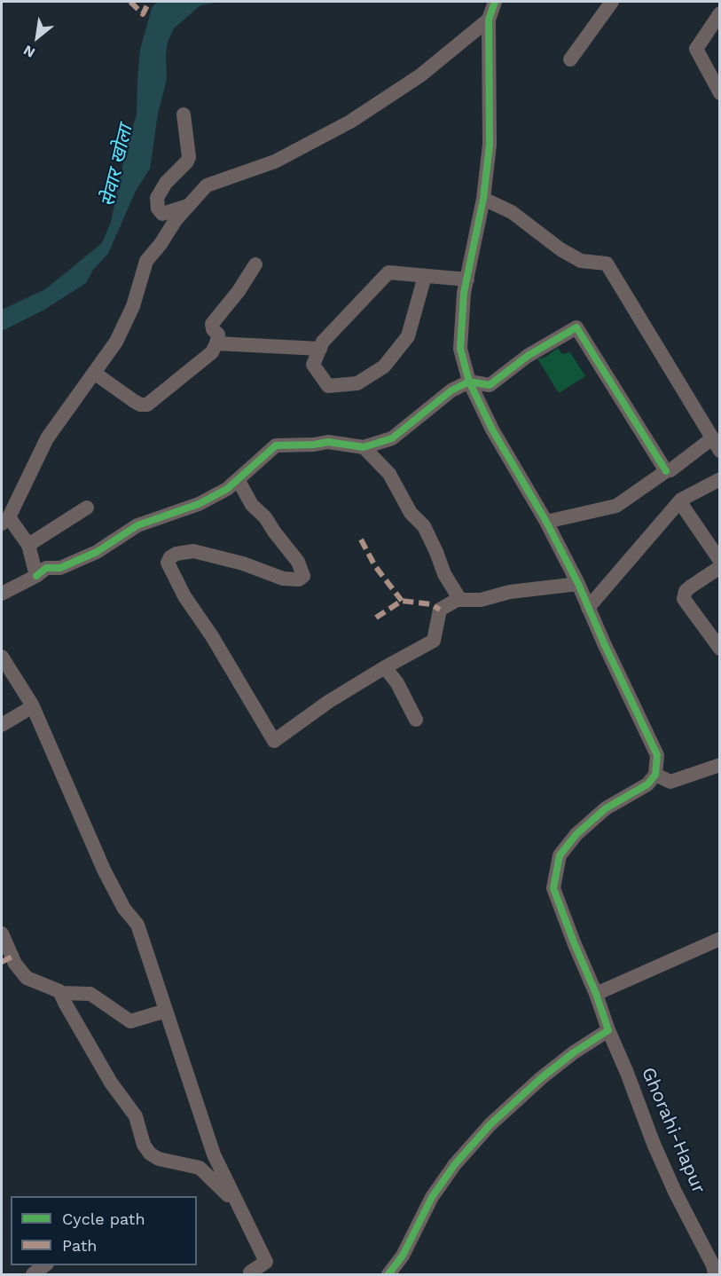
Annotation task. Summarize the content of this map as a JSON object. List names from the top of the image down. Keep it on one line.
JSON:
{"streets":{"street":["Ghorahi-Hapur"]},"water":["सेवार खोला"],"legend":["Cycle path","Path"],"north":"bottom left"}
